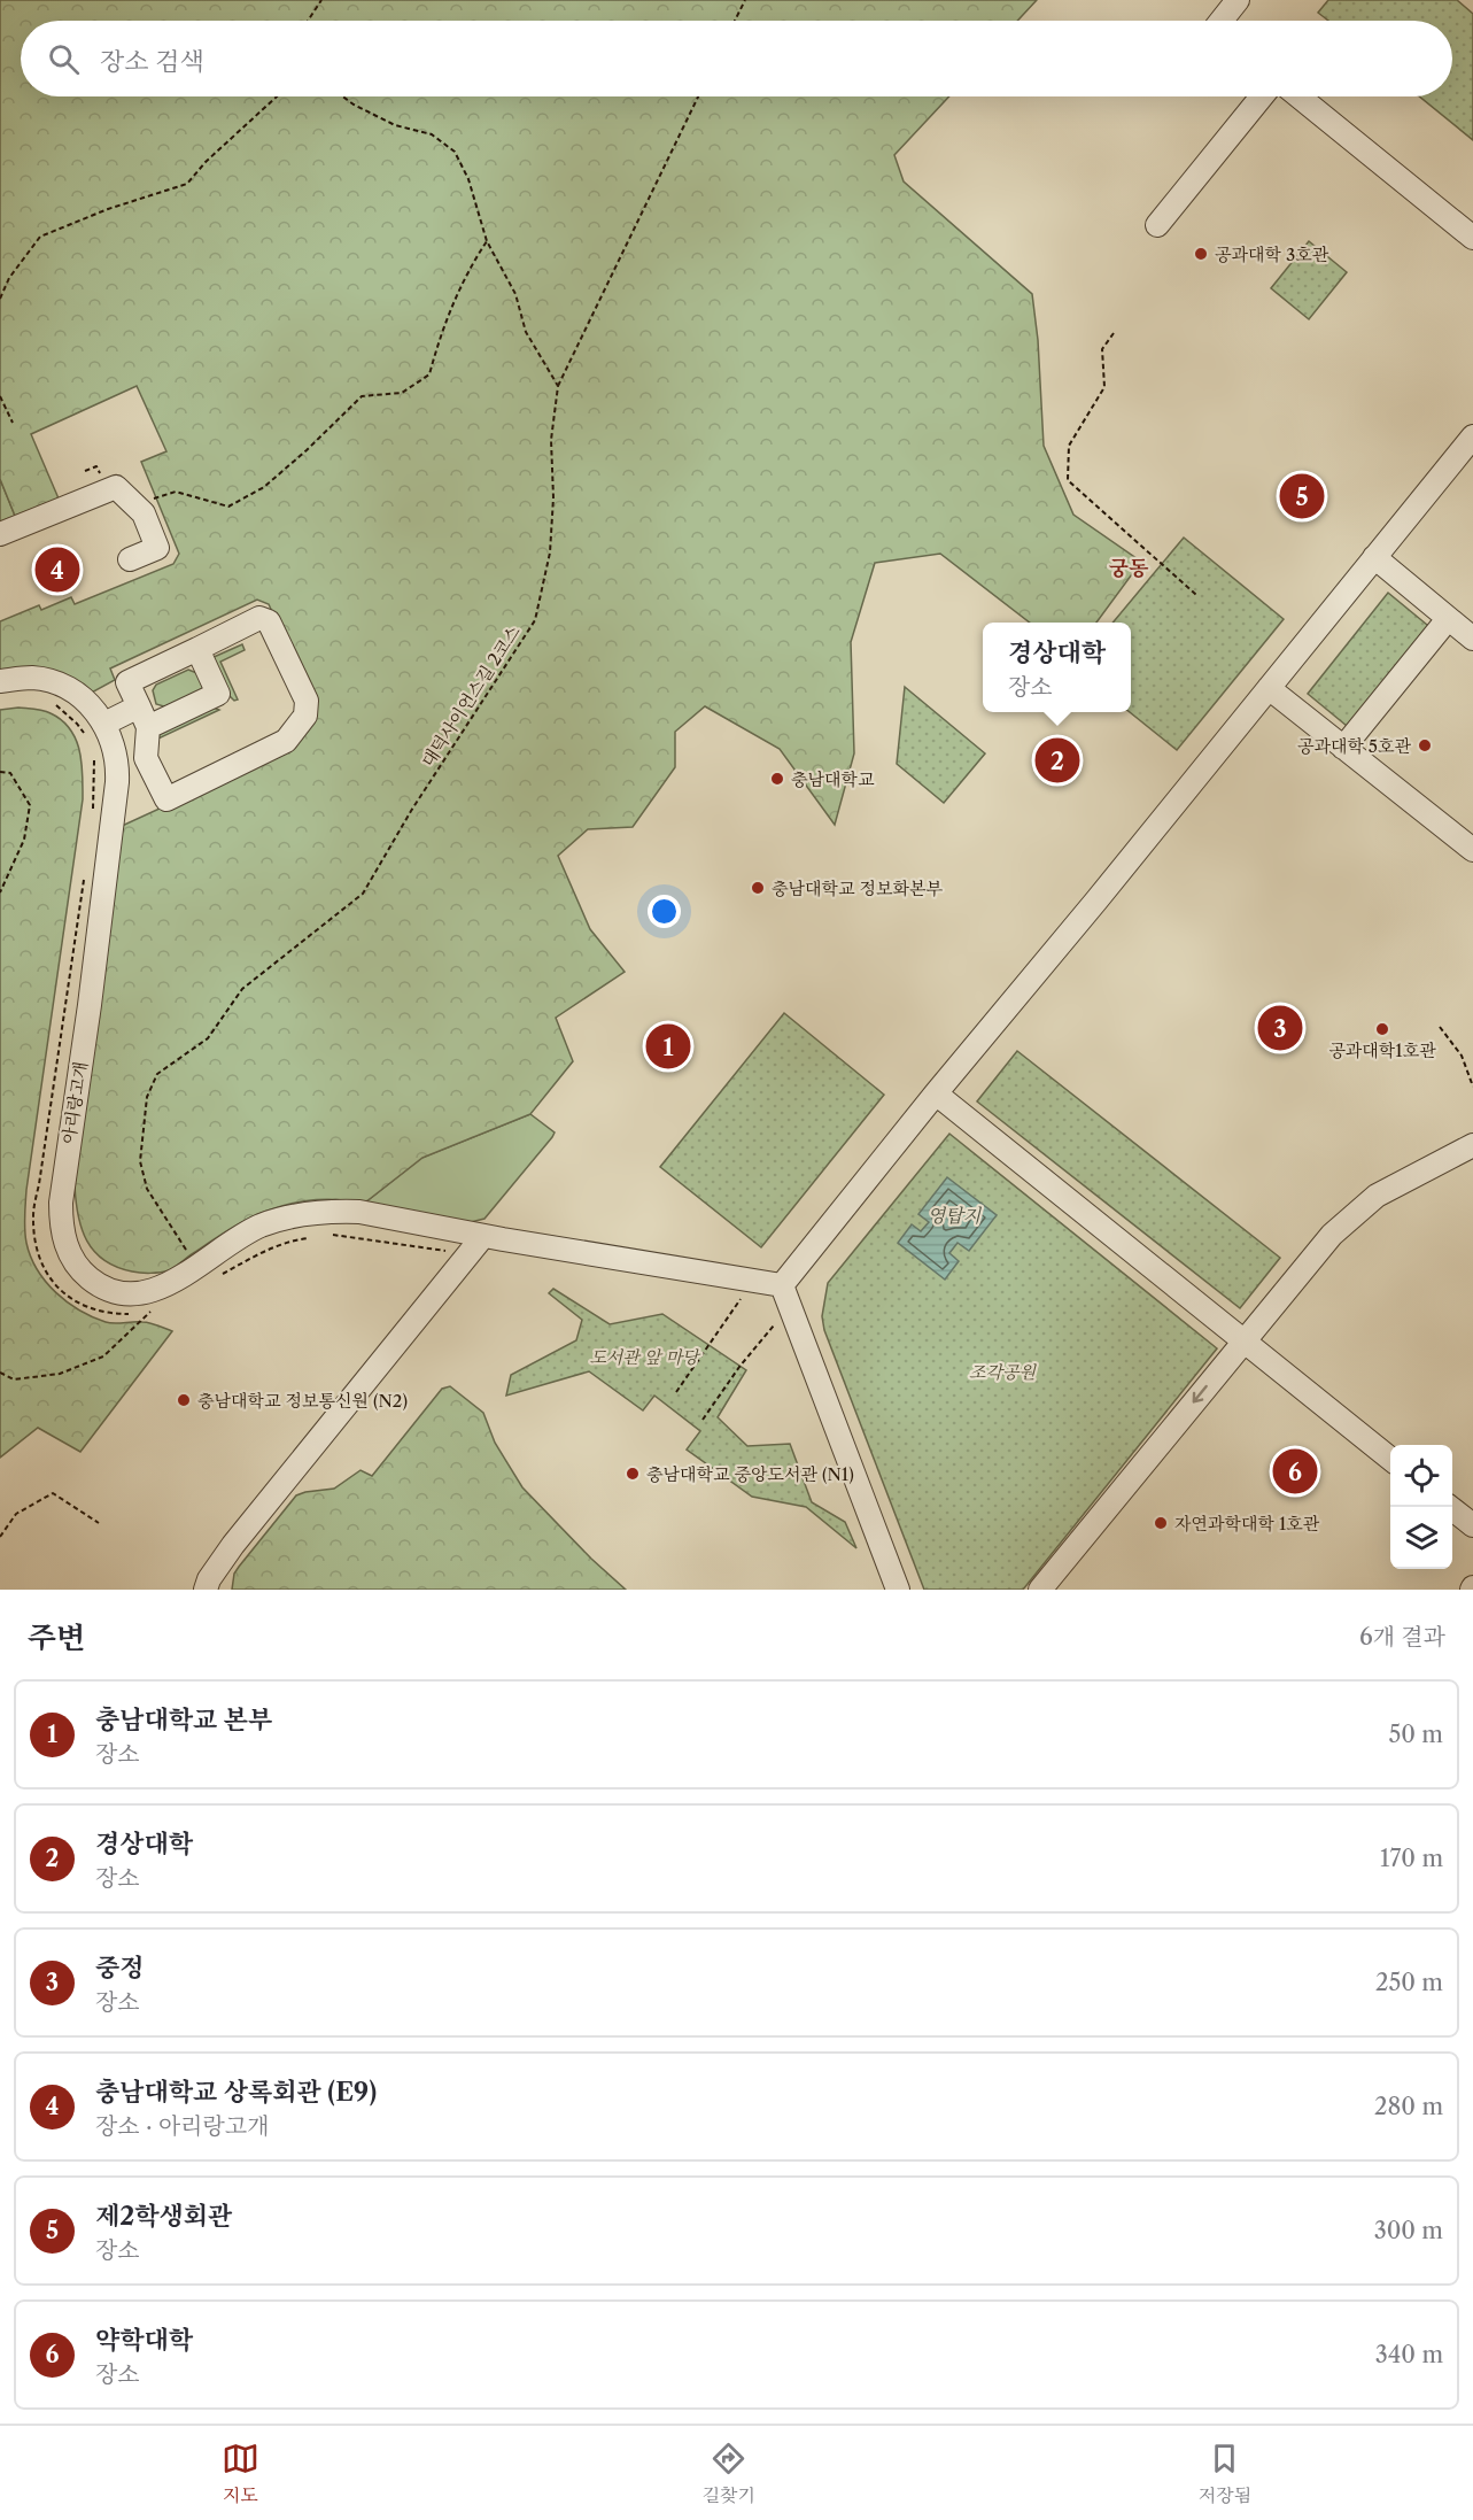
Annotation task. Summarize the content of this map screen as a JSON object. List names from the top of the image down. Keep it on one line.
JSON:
{"streets":{"street":["아리랑고개"],"path":["대덕사이언스길 2코스"]},"districts":["궁동"],"water":["영탑지"],"parks":["도서관 앞 마당","조각공원"],"places":["공과대학 3호관","공과대학 5호관","충남대학교","충남대학교 정보화본부","공과대학1호관","충남대학교 정보통신원 (N2)","충남대학교 중앙도서관 (N1)","자연과학대학 1호관"],"page":{"search":"장소 검색","pins":["5","4","2","3","1","6"],"popup":["경상대학","장소"],"heading":["주변","6개 결과"],"list":[{"mark":"1","name":"충남대학교 본부","note":"장소","value":"50 m"},{"mark":"2","name":"경상대학","note":"장소","value":"170 m"},{"mark":"3","name":"중정","note":"장소","value":"250 m"},{"mark":"4","name":"충남대학교 상록회관 (E9)","note":"장소 · 아리랑고개","value":"280 m"},{"mark":"5","name":"제2학생회관","note":"장소","value":"300 m"},{"mark":"6","name":"약학대학","note":"장소","value":"340 m"}],"nav":["지도","길찾기","저장됨"]}}
